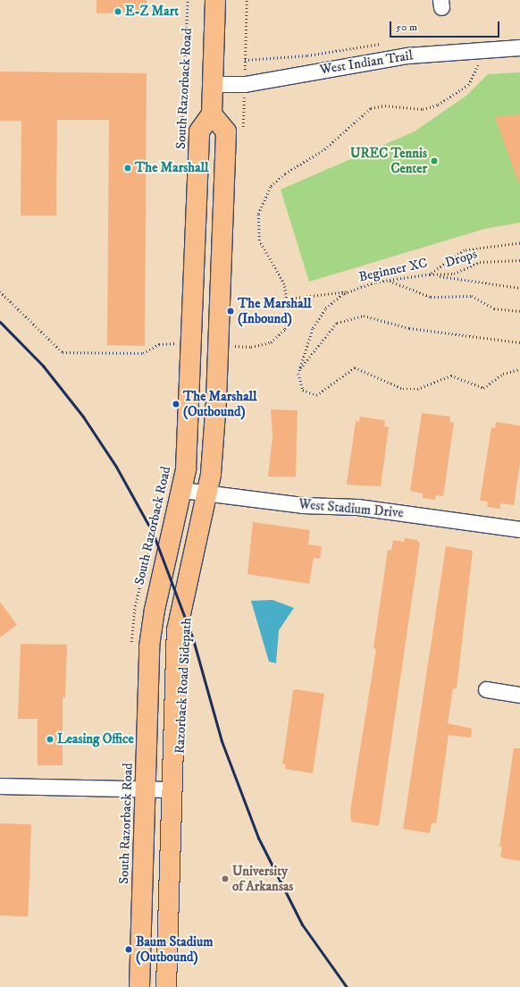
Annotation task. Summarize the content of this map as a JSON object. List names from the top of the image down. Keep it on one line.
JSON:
{"streets":{"main road":["South Razorback Road"],"street":["West Indian Trail","West Stadium Drive"],"path":["Drops","Beginner XC"]},"crossings":[["West Indian Trail","South Razorback Road"],["South Razorback Road","West Stadium Drive"],["Drops","Beginner XC"]],"places":["E-Z Mart","UREC Tennis Center","The Marshall","The Marshall (Inbound)","The Marshall (Outbound)","Leasing Office","University of Arkansas","Baum Stadium (Outbound)"],"scale_bar":"50 m"}
